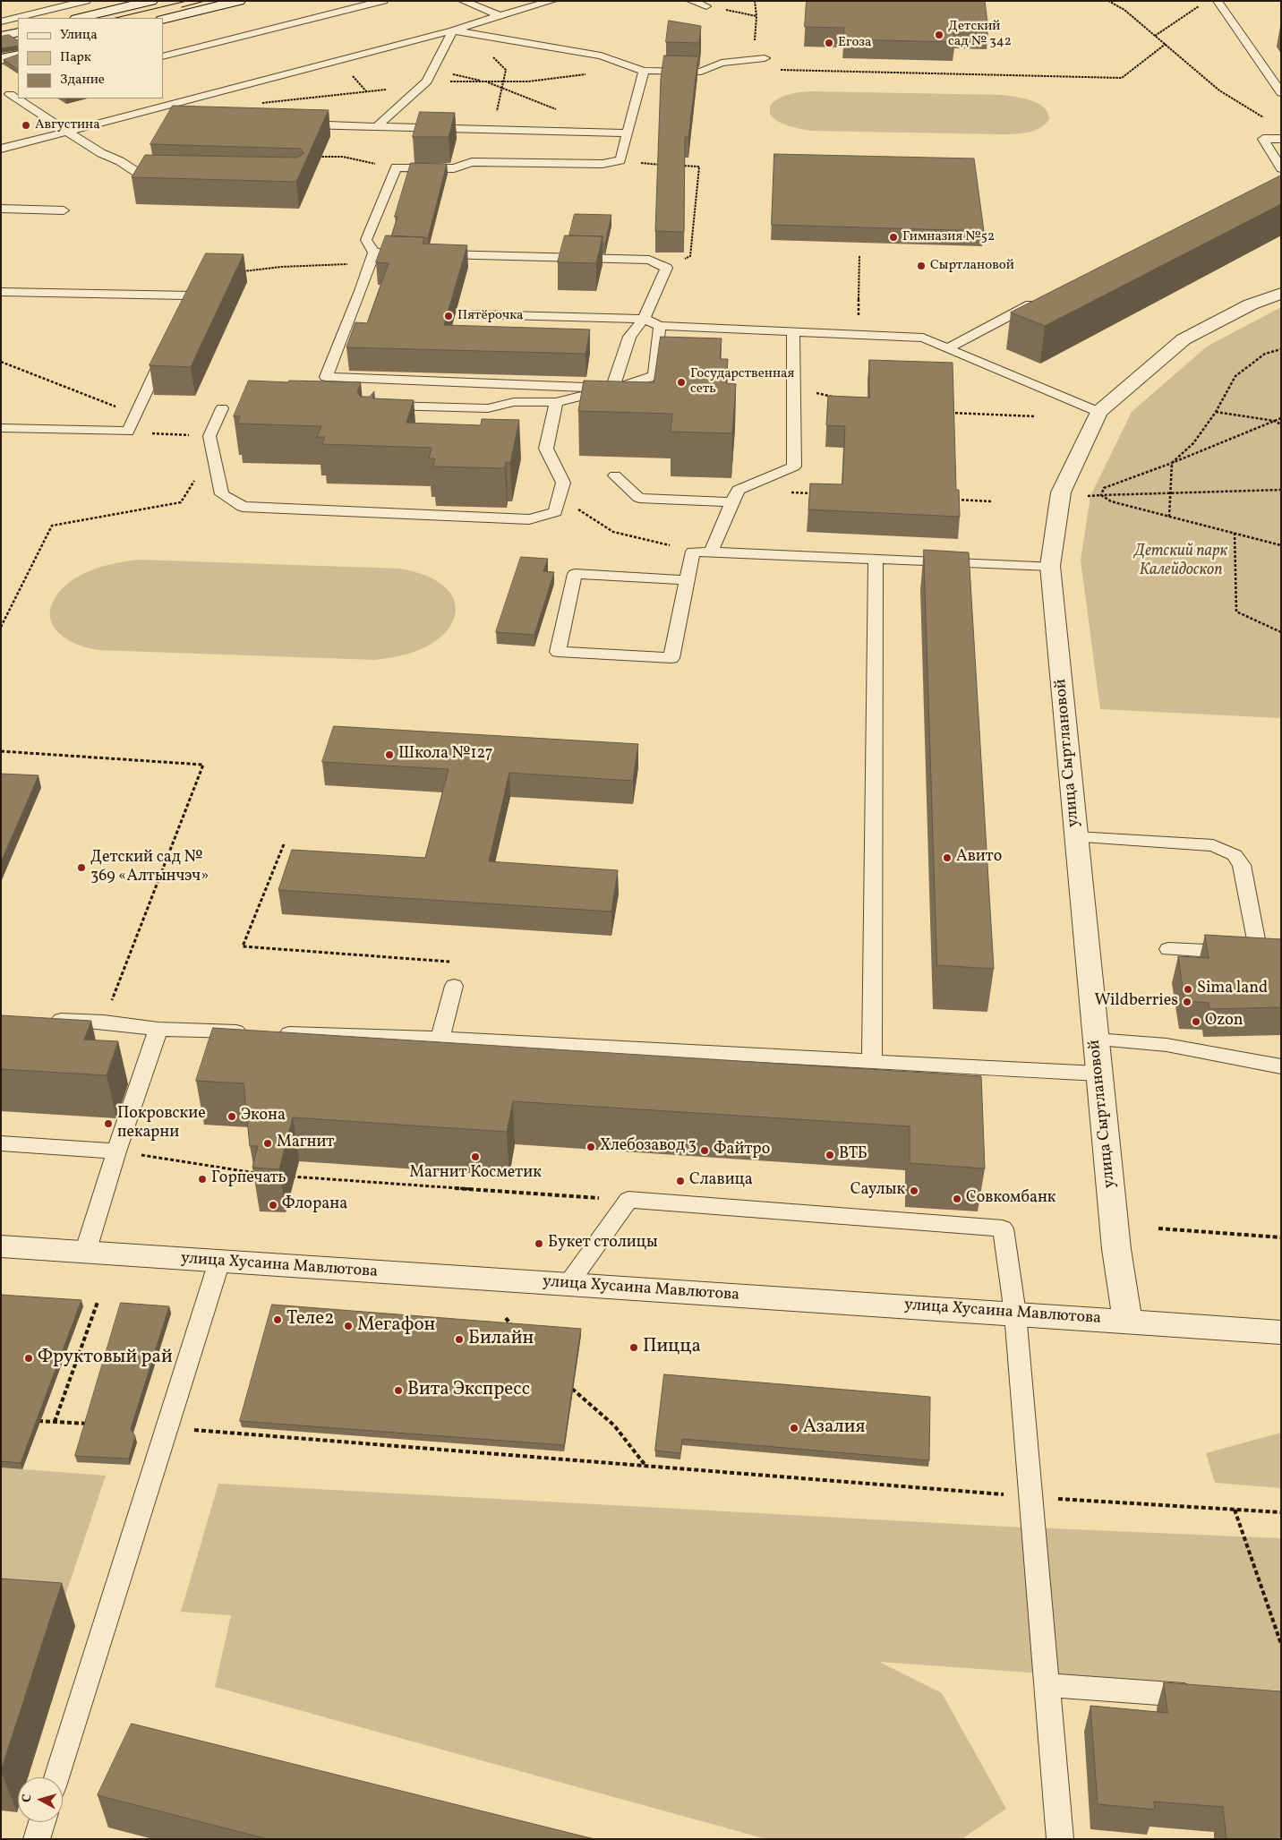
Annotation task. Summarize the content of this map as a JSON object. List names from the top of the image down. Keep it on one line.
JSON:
{"streets":{"street":["улица Сыртлановой","улица Хусаина Мавлютова"]},"crossings":[["улица Сыртлановой","улица Хусаина Мавлютова"]],"parks":["Детский парк Калейдоскоп"],"places":["Детский сад № 342","Егоза","Августина","Гимназия №52","Сыртлановой","Пятёрочка","Государственная сеть","Школа №127","Авито","Детский сад № 369 «Алтынчэч»","Sima land","Wildberries","Ozon","Экона","Покровские пекарни","Магнит","Хлебозавод 3","Файтро","ВТБ","Магнит Косметик","Горпечать","Славица","Саулык","Совкомбанк","Флорана","Букет столицы","Теле2","Мегафон","Билайн","Пицца","Фруктовый рай","Вита Экспресс","Азалия"],"legend":["Улица","Парк","Здание"],"north":"left"}
